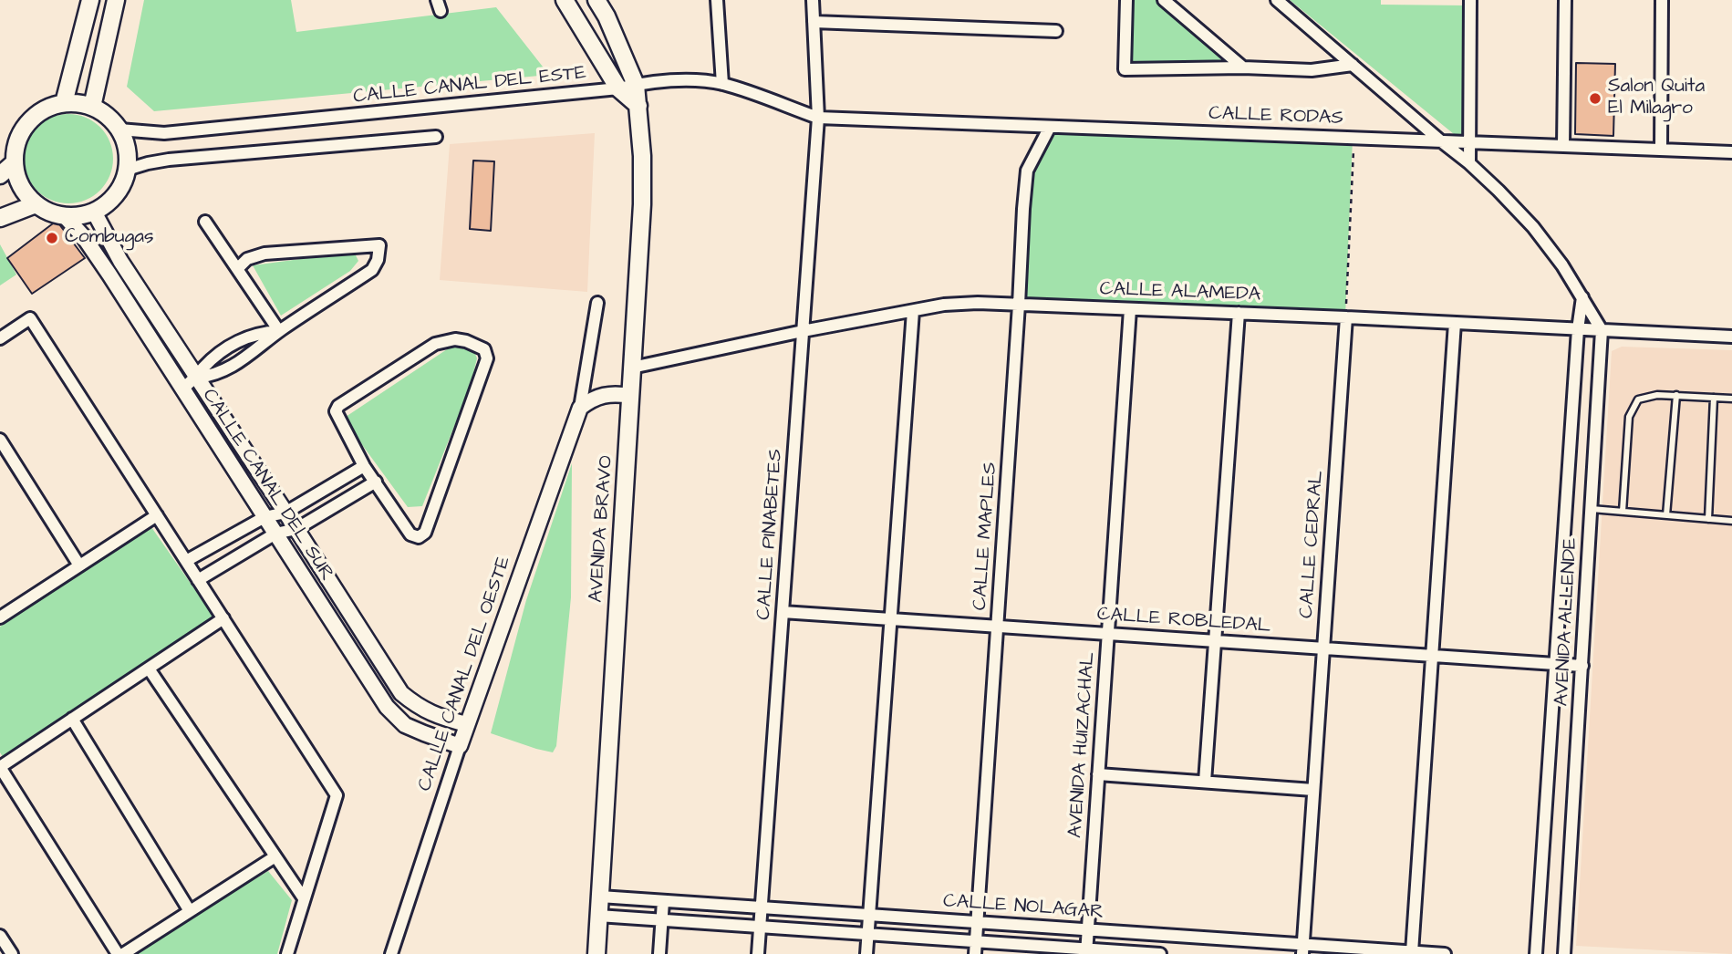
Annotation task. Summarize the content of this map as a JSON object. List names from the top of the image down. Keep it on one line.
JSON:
{"streets":{"main road":["AVENIDA BRAVO"],"street":["CALLE CANAL DEL ESTE","CALLE RODAS","CALLE ALAMEDA","CALLE CANAL DEL SUR","CALLE PINABETES","CALLE MAPLES","CALLE CEDRAL","CALLE ROBLEDAL","AVENIDA ALLENDE","CALLE CANAL DEL OESTE","AVENIDA HUIZACHAL","CALLE NOLAGAR"]},"crossings":[["CALLE CANAL DEL ESTE","CALLE RODAS"],["CALLE CANAL DEL ESTE","CALLE CANAL DEL SUR"],["CALLE CANAL DEL ESTE","AVENIDA BRAVO"],["CALLE CANAL DEL ESTE","CALLE PINABETES"],["CALLE RODAS","CALLE PINABETES"],["CALLE RODAS","CALLE MAPLES"],["CALLE ALAMEDA","AVENIDA BRAVO"],["CALLE ALAMEDA","CALLE PINABETES"],["CALLE ALAMEDA","CALLE MAPLES"],["CALLE ALAMEDA","CALLE CEDRAL"],["CALLE ALAMEDA","AVENIDA ALLENDE"],["CALLE ALAMEDA","AVENIDA HUIZACHAL"],["CALLE CANAL DEL SUR","CALLE CANAL DEL OESTE"],["AVENIDA BRAVO","CALLE NOLAGAR"],["CALLE PINABETES","CALLE ROBLEDAL"],["CALLE PINABETES","CALLE NOLAGAR"],["CALLE MAPLES","CALLE ROBLEDAL"],["CALLE MAPLES","CALLE NOLAGAR"],["CALLE CEDRAL","CALLE ROBLEDAL"],["CALLE CEDRAL","CALLE NOLAGAR"],["CALLE ROBLEDAL","AVENIDA ALLENDE"],["CALLE ROBLEDAL","AVENIDA HUIZACHAL"],["AVENIDA HUIZACHAL","CALLE NOLAGAR"]],"places":["Salon Quita El Milagro","Combugas"]}
